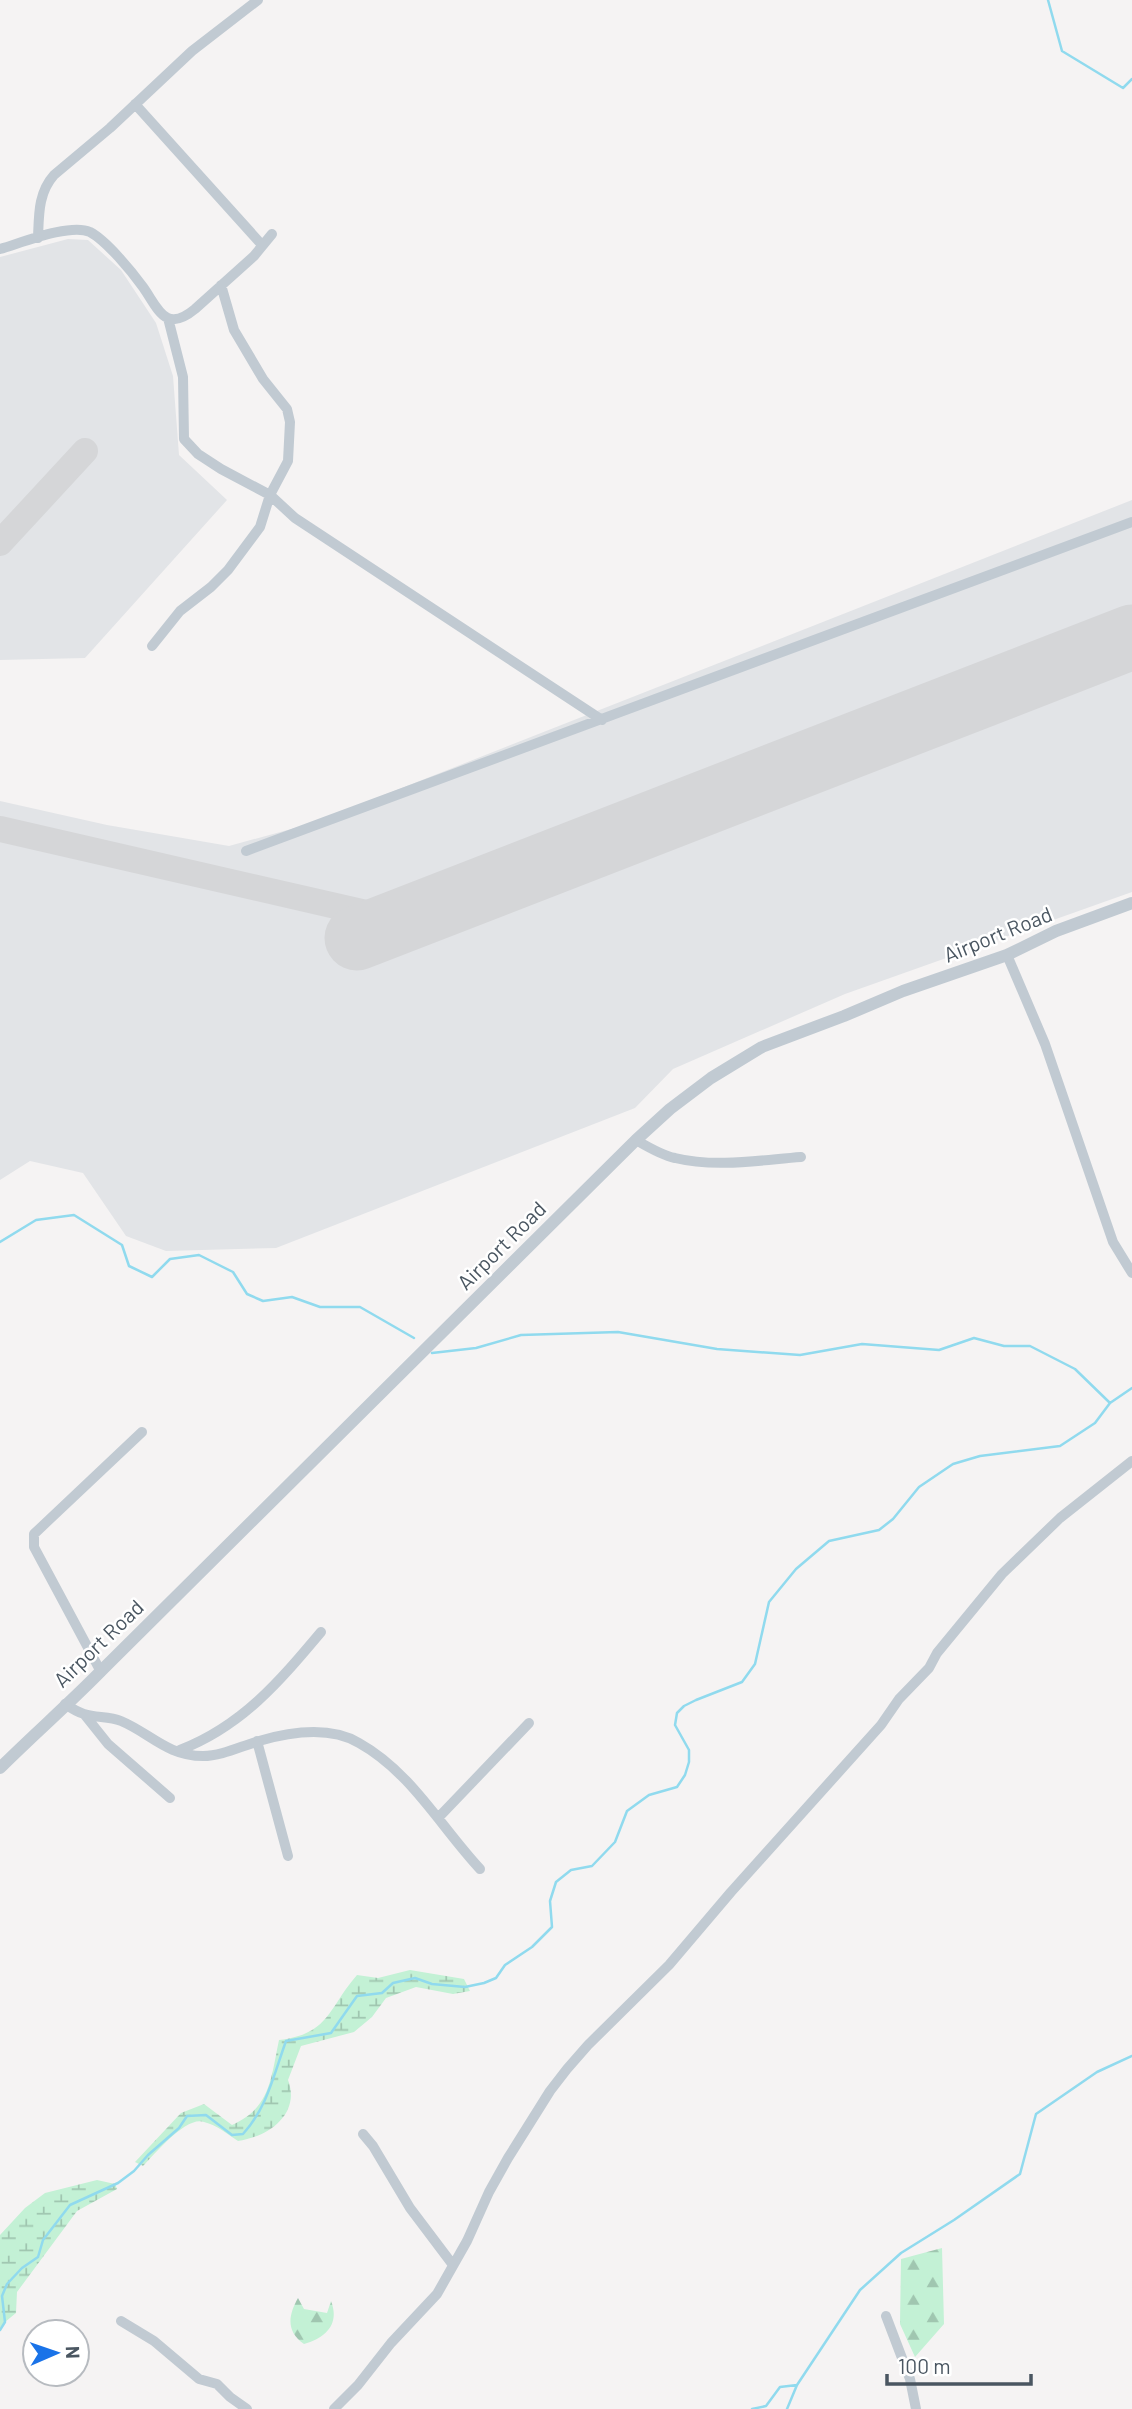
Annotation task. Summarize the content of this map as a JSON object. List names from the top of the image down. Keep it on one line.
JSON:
{"streets":{"street":["Airport Road"]},"scale_bar":"100 m","north":"right"}
